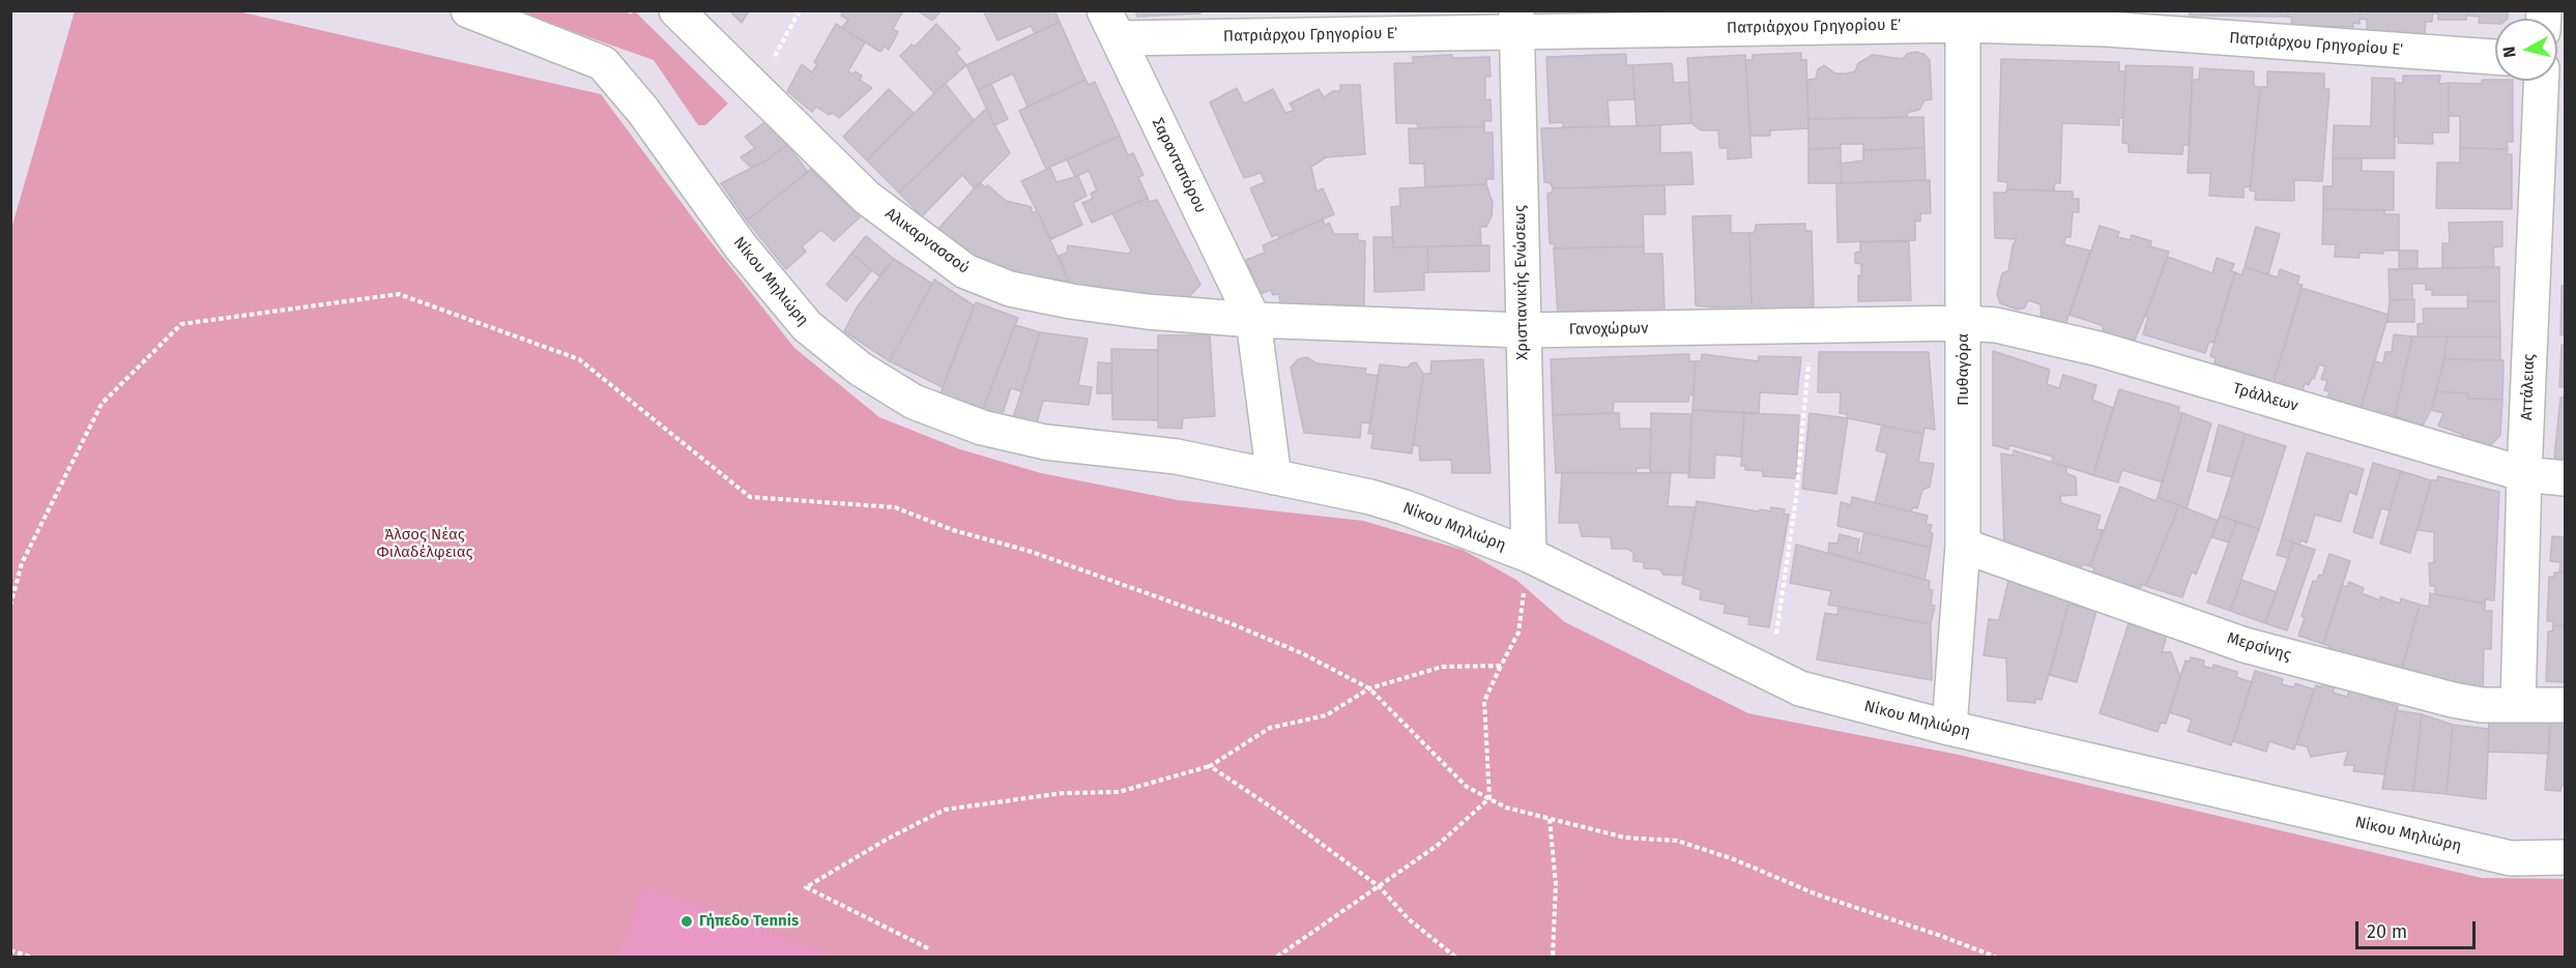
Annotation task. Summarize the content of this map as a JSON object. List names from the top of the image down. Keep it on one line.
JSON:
{"streets":{"street":["Πατριάρχου Γρηγορίου Ε΄","Σαρανταπόρου","Αλικαρνασσού","Νίκου Μηλιώρη","Χριστιανικής Ενώσεως","Γανοχώρων","Πυθαγόρα","Αττάλειας","Τράλλεων","Μερσίνης"]},"crossings":[["Πατριάρχου Γρηγορίου Ε΄","Σαρανταπόρου"],["Πατριάρχου Γρηγορίου Ε΄","Χριστιανικής Ενώσεως"],["Πατριάρχου Γρηγορίου Ε΄","Πυθαγόρα"],["Σαρανταπόρου","Αλικαρνασσού"],["Σαρανταπόρου","Νίκου Μηλιώρη"],["Σαρανταπόρου","Γανοχώρων"],["Αλικαρνασσού","Γανοχώρων"],["Νίκου Μηλιώρη","Χριστιανικής Ενώσεως"],["Νίκου Μηλιώρη","Πυθαγόρα"],["Χριστιανικής Ενώσεως","Γανοχώρων"],["Γανοχώρων","Πυθαγόρα"],["Γανοχώρων","Τράλλεων"],["Πυθαγόρα","Τράλλεων"],["Πυθαγόρα","Μερσίνης"],["Αττάλειας","Τράλλεων"],["Αττάλειας","Μερσίνης"]],"parks":["Άλσος Νέας Φιλαδέλφειας"],"places":["Γήπεδο Tennis"],"scale_bar":"20 m","north":"left"}
